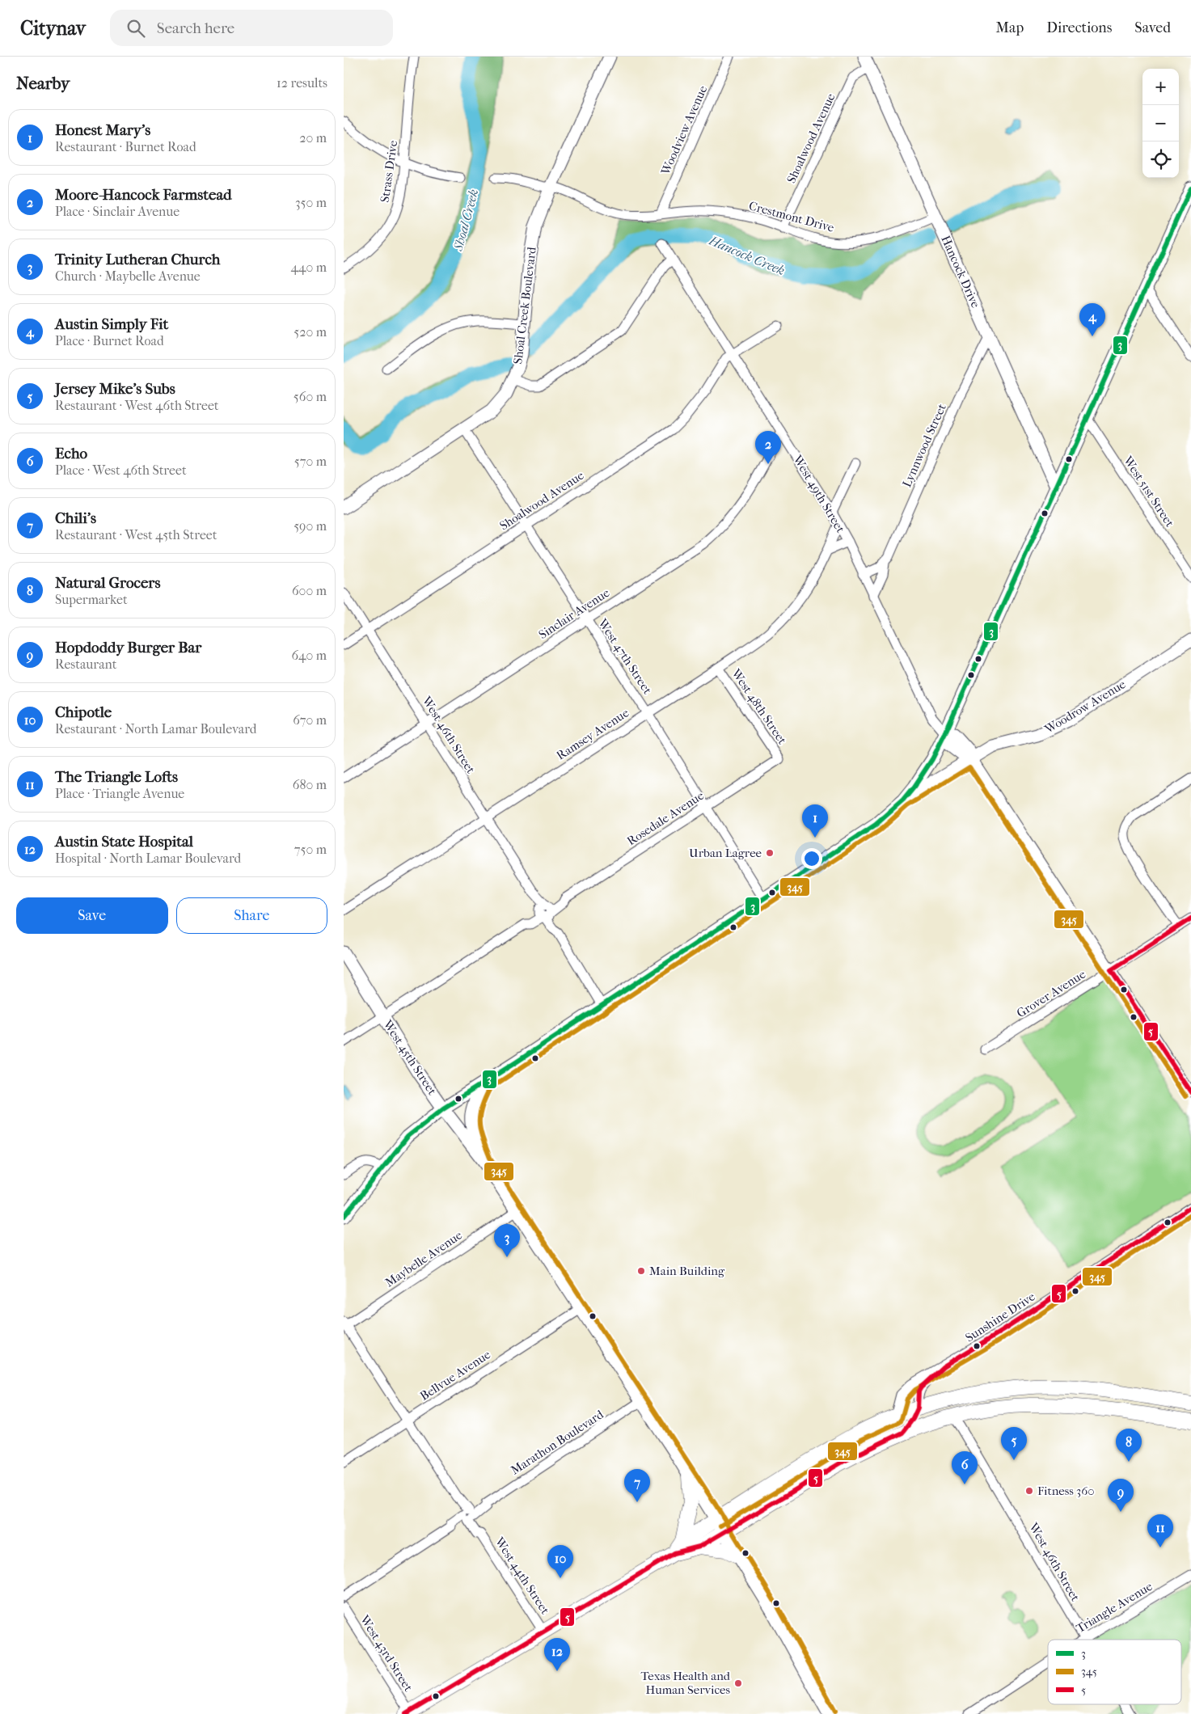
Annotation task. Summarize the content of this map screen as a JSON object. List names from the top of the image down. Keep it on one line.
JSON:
{"streets":{"main road":["Hancock Drive","Shoal Creek Boulevard","West 49th Street","Woodrow Avenue","West 45th Street"],"street":["Woodview Avenue","Shoalwood Avenue","Strass Drive","Crestmont Drive","Lynnwood Street","West 51st Street","Sinclair Avenue","West 47th Street","West 48th Street","Ramsey Avenue","West 46th Street","Rosedale Avenue","Grover Avenue","Maybelle Avenue","Sunshine Drive","Bellvue Avenue","Marathon Boulevard","West 44th Street","Triangle Avenue","West 43rd Street"]},"crossings":[["Woodview Avenue","Crestmont Drive"],["Shoalwood Avenue","Crestmont Drive"],["Shoalwood Avenue","Hancock Drive"],["Shoalwood Avenue","West 49th Street"],["Shoalwood Avenue","West 47th Street"],["Shoalwood Avenue","West 46th Street"],["Crestmont Drive","Hancock Drive"],["Hancock Drive","Lynnwood Street"],["Shoal Creek Boulevard","West 47th Street"],["Lynnwood Street","West 49th Street"],["West 49th Street","Sinclair Avenue"],["West 49th Street","Woodrow Avenue"],["West 49th Street","Ramsey Avenue"],["West 49th Street","Grover Avenue"],["Sinclair Avenue","West 47th Street"],["Sinclair Avenue","West 46th Street"],["West 47th Street","Ramsey Avenue"],["West 47th Street","Rosedale Avenue"],["West 48th Street","Ramsey Avenue"],["West 48th Street","Rosedale Avenue"],["Ramsey Avenue","West 46th Street"],["West 46th Street","Rosedale Avenue"],["West 46th Street","Triangle Avenue"],["Rosedale Avenue","West 45th Street"],["West 45th Street","Maybelle Avenue"],["West 45th Street","Bellvue Avenue"],["West 45th Street","Marathon Boulevard"],["Maybelle Avenue","West 44th Street"],["Bellvue Avenue","West 44th Street"],["Marathon Boulevard","West 44th Street"]],"water":["Shoal Creek","Hancock Creek"],"places":["Urban Lagree","Main Building","Fitness 360","Texas Health and Human Services"],"lines":["transit line 3","transit line 345","transit line 5"],"legend":["3","345","5"],"page":{"header":"Citynav","search":"Search here","nav":["Map","Directions","Saved"],"heading":["Nearby","12 results"],"map_buttons":["+","−"],"list":[{"mark":"1","name":"Honest Mary's","note":"Restaurant · Burnet Road","value":"20 m"},{"mark":"2","name":"Moore-Hancock Farmstead","note":"Place · Sinclair Avenue","value":"350 m"},{"mark":"3","name":"Trinity Lutheran Church","note":"Church · Maybelle Avenue","value":"440 m"},{"mark":"4","name":"Austin Simply Fit","note":"Place · Burnet Road","value":"520 m"},{"mark":"5","name":"Jersey Mike's Subs","note":"Restaurant · West 46th Street","value":"560 m"},{"mark":"6","name":"Echo","note":"Place · West 46th Street","value":"570 m"},{"mark":"7","name":"Chili's","note":"Restaurant · West 45th Street","value":"590 m"},{"mark":"8","name":"Natural Grocers","note":"Supermarket","value":"600 m"},{"mark":"9","name":"Hopdoddy Burger Bar","note":"Restaurant","value":"640 m"},{"mark":"10","name":"Chipotle","note":"Restaurant · North Lamar Boulevard","value":"670 m"},{"mark":"11","name":"The Triangle Lofts","note":"Place · Triangle Avenue","value":"680 m"},{"mark":"12","name":"Austin State Hospital","note":"Hospital · North Lamar Boulevard","value":"750 m"}],"pins":["4","2","1","3","5","8","6","7","9","11","10","12"],"buttons":["Save","Share"]}}
